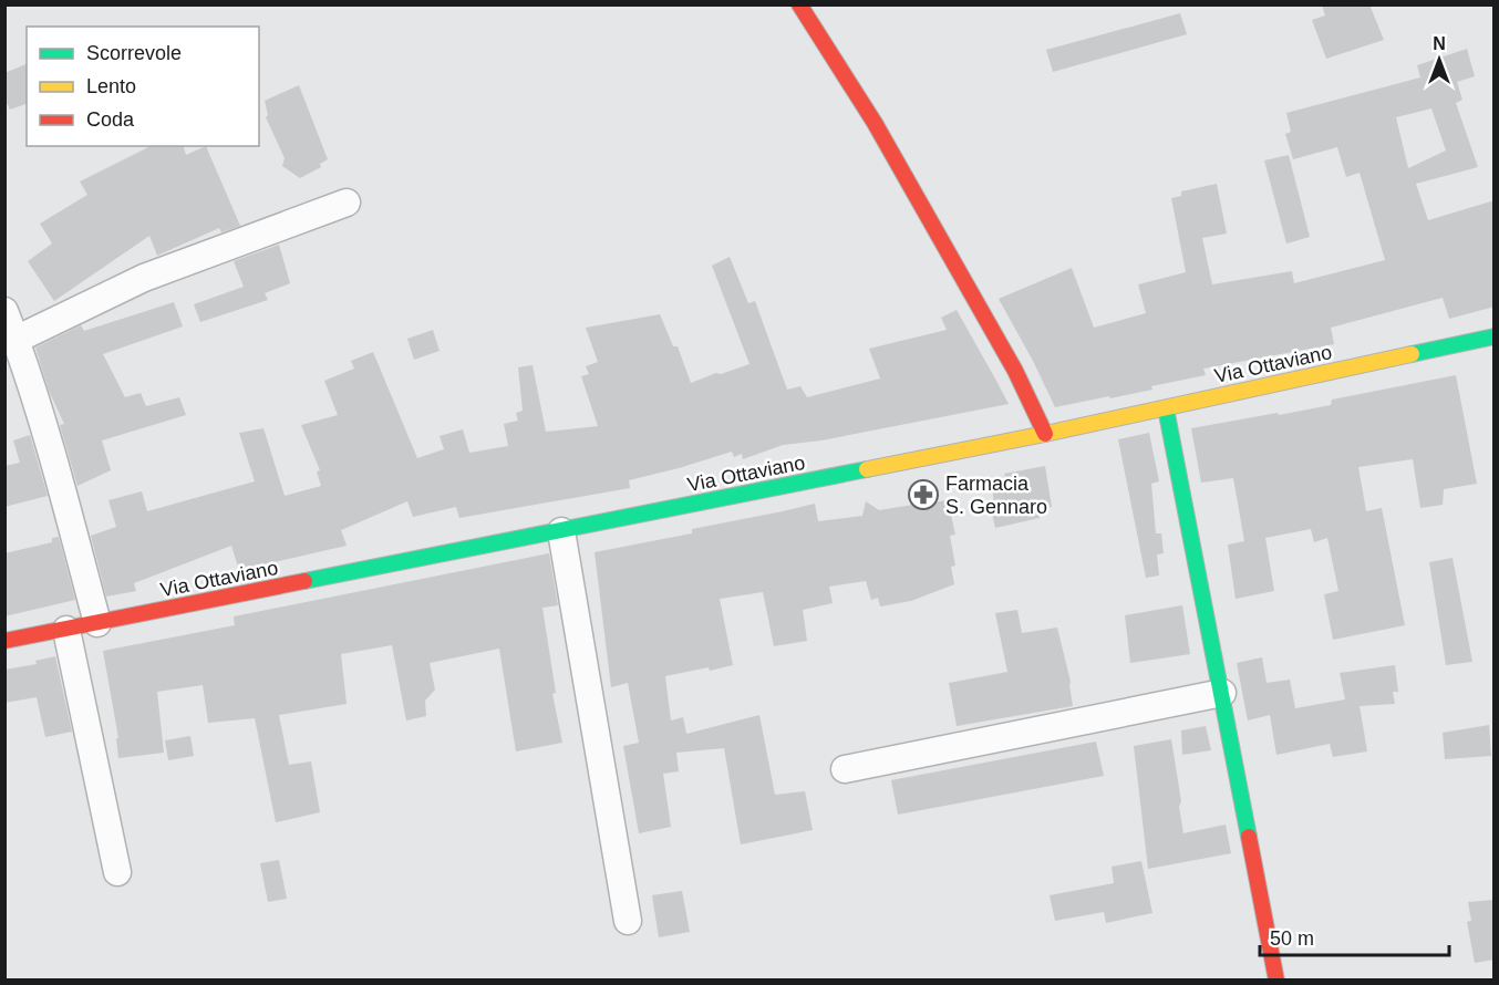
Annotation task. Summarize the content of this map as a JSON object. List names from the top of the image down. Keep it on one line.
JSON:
{"streets":{"main road":["Via Ottaviano"]},"places":{"pharmacy":["Farmacia S. Gennaro"]},"legend":["Scorrevole","Lento","Coda"],"scale_bar":"50 m","north":"top"}
